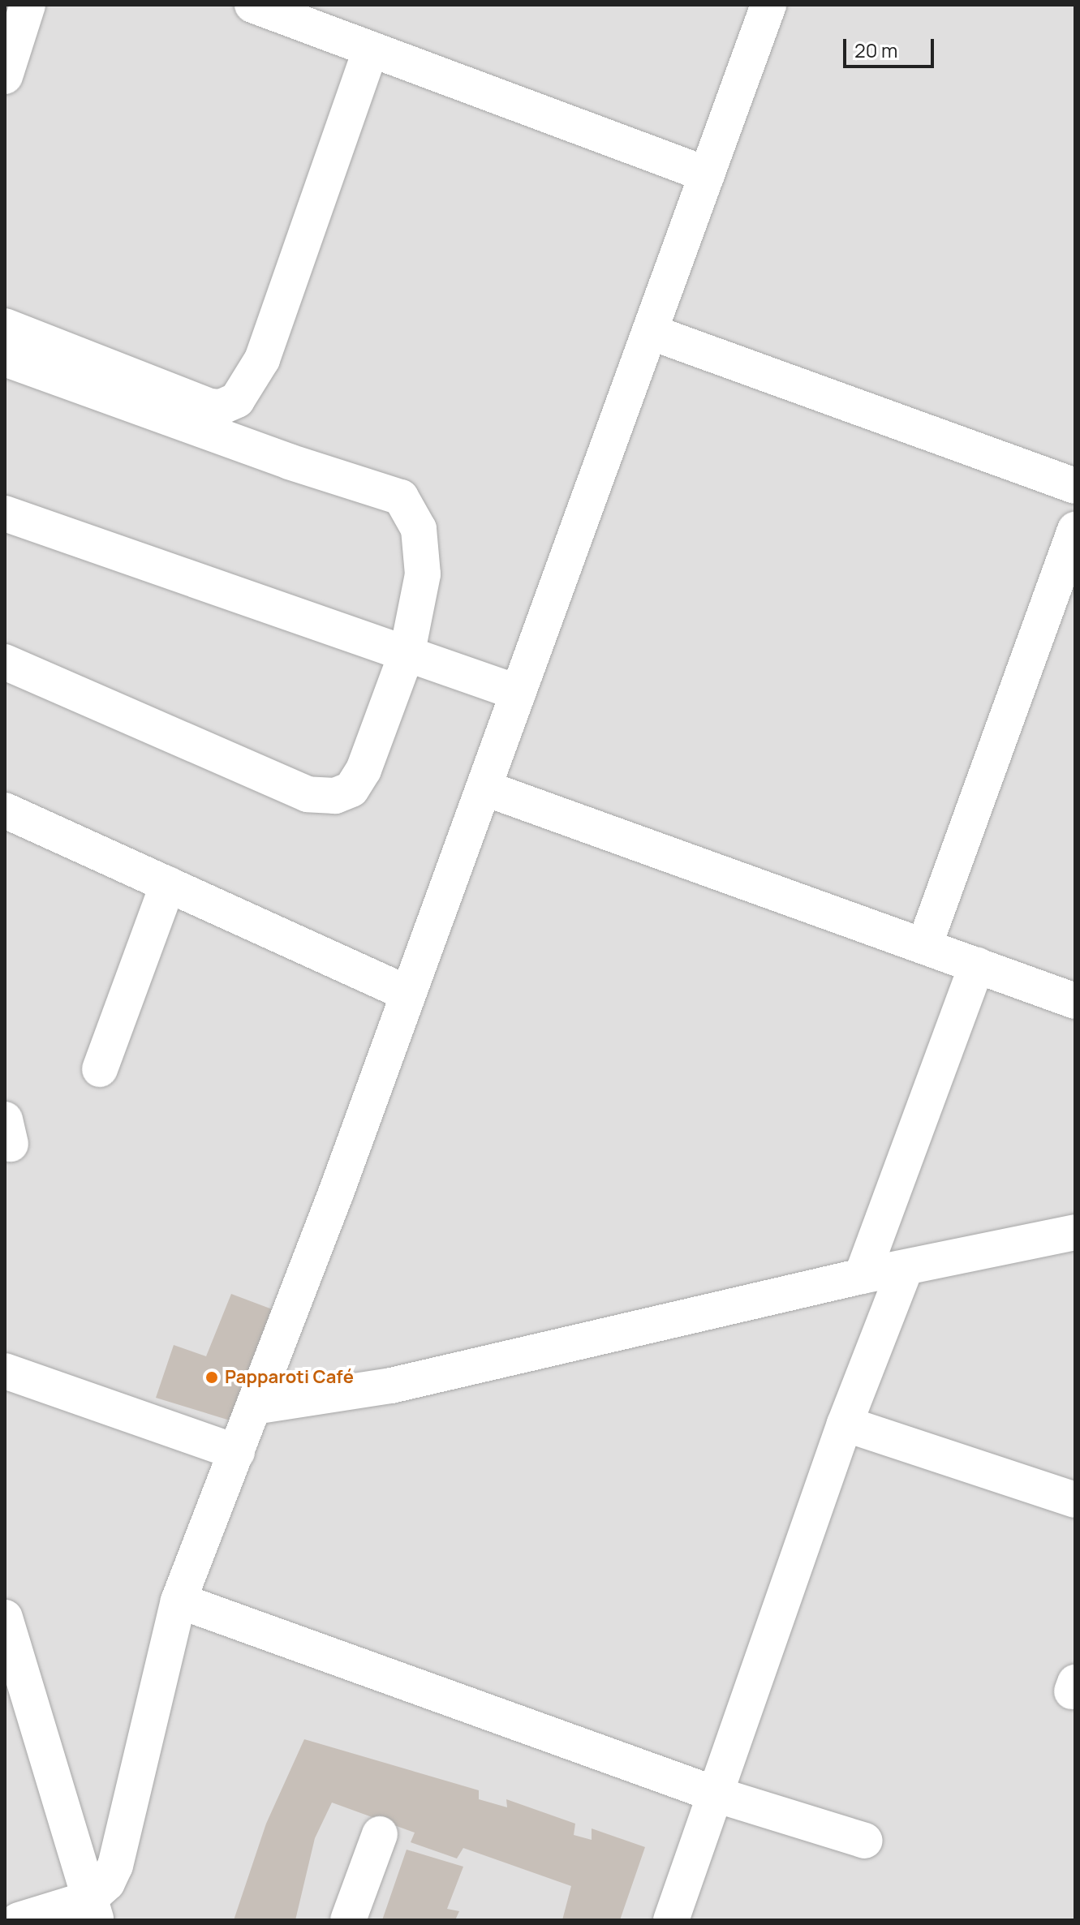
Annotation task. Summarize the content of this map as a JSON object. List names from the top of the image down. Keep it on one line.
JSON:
{"places":["Papparoti Café"],"scale_bar":"20 m"}
